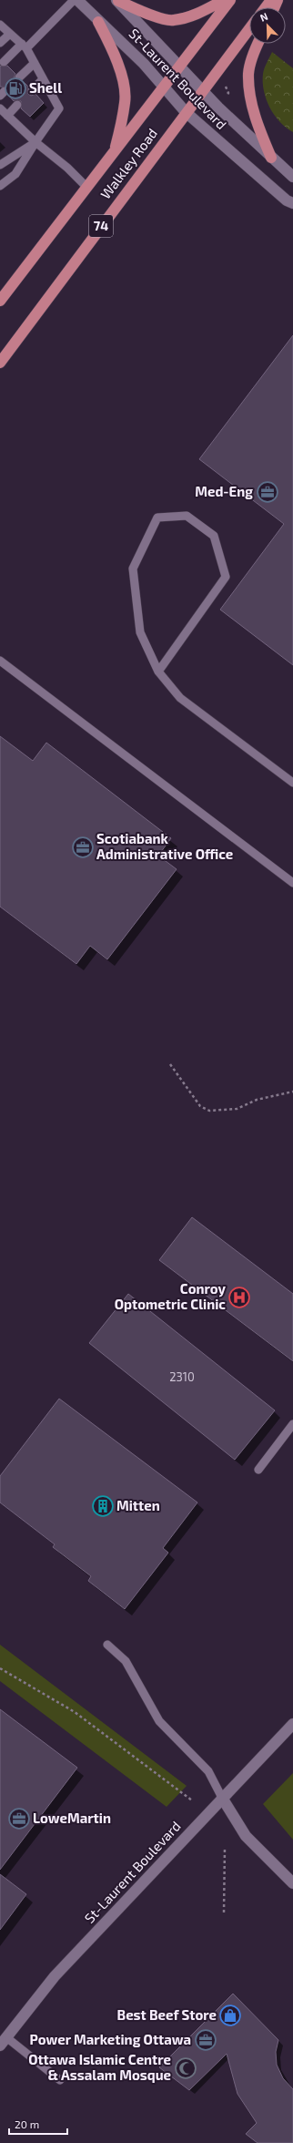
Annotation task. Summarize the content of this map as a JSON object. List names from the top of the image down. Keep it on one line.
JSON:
{"streets":{"main road":["Walkley Road","74"],"street":["St-Laurent Boulevard"]},"crossings":[["St-Laurent Boulevard","Walkley Road"]],"places":{"fuel station":["Shell"],"office":["Med-Eng","Scotiabank Administrative Office","LoweMartin","Power Marketing Ottawa"],"hospital":["Conroy Optometric Clinic"],"building":["Mitten"],"shop":["Best Beef Store"],"mosque":["Ottawa Islamic Centre & Assalam Mosque"]},"house_numbers":["2310"],"scale_bar":"20 m","north":"top left"}
